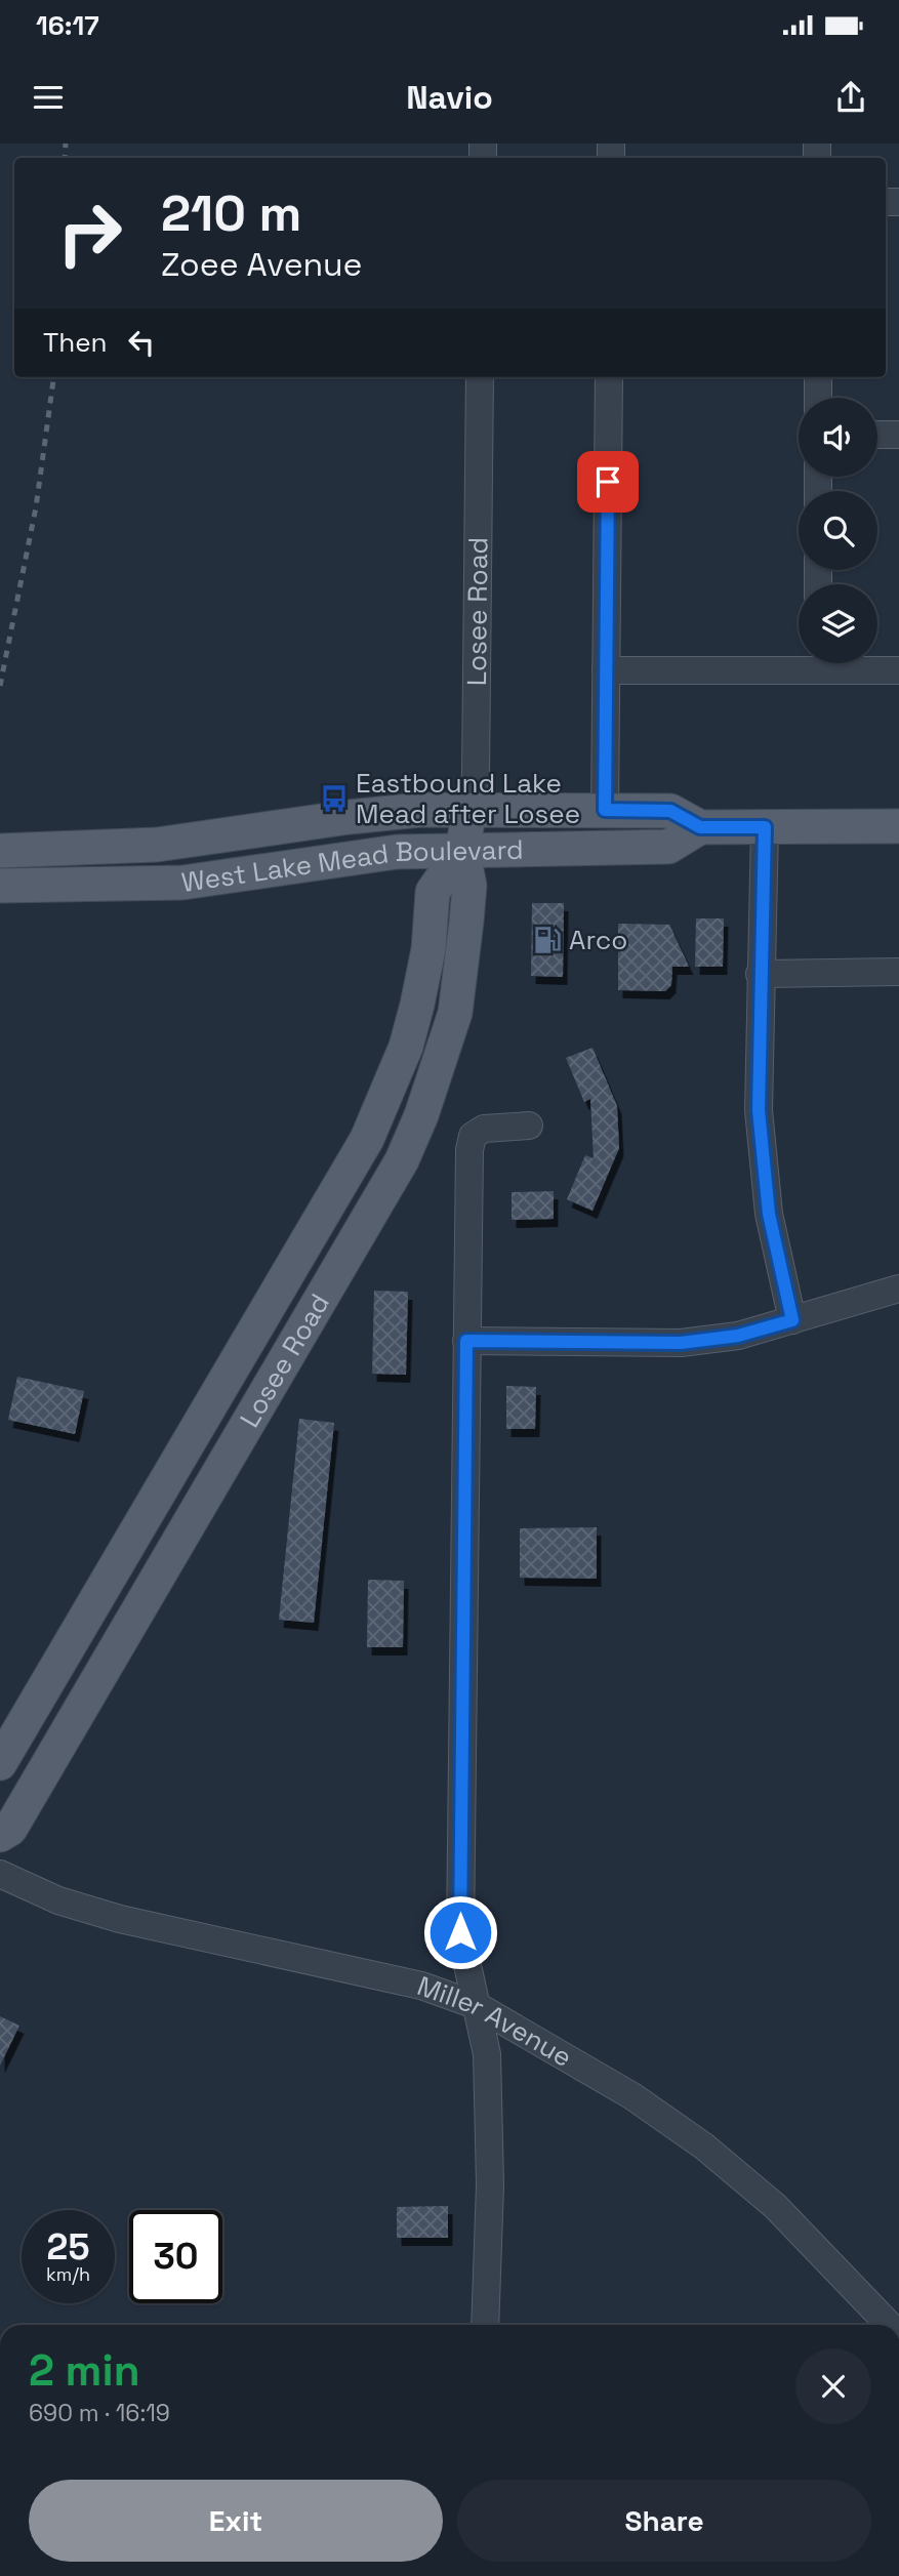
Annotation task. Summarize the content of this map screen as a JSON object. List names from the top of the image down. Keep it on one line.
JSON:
{"streets":{"main road":["Losee Road","West Lake Mead Boulevard"],"street":["Miller Avenue"]},"crossings":[["Losee Road","West Lake Mead Boulevard"]],"places":{"bus stop":["Eastbound Lake Mead after Losee"],"fuel station":["Arco"]},"page":{"status":"16:17","header":"Navio","turn":["210 m","Zoee Avenue"],"then":"Then","speed":"25 km/h","limit":"30","heading":["2 min","690 m · 16:19"],"buttons":["Exit","Share"]}}
